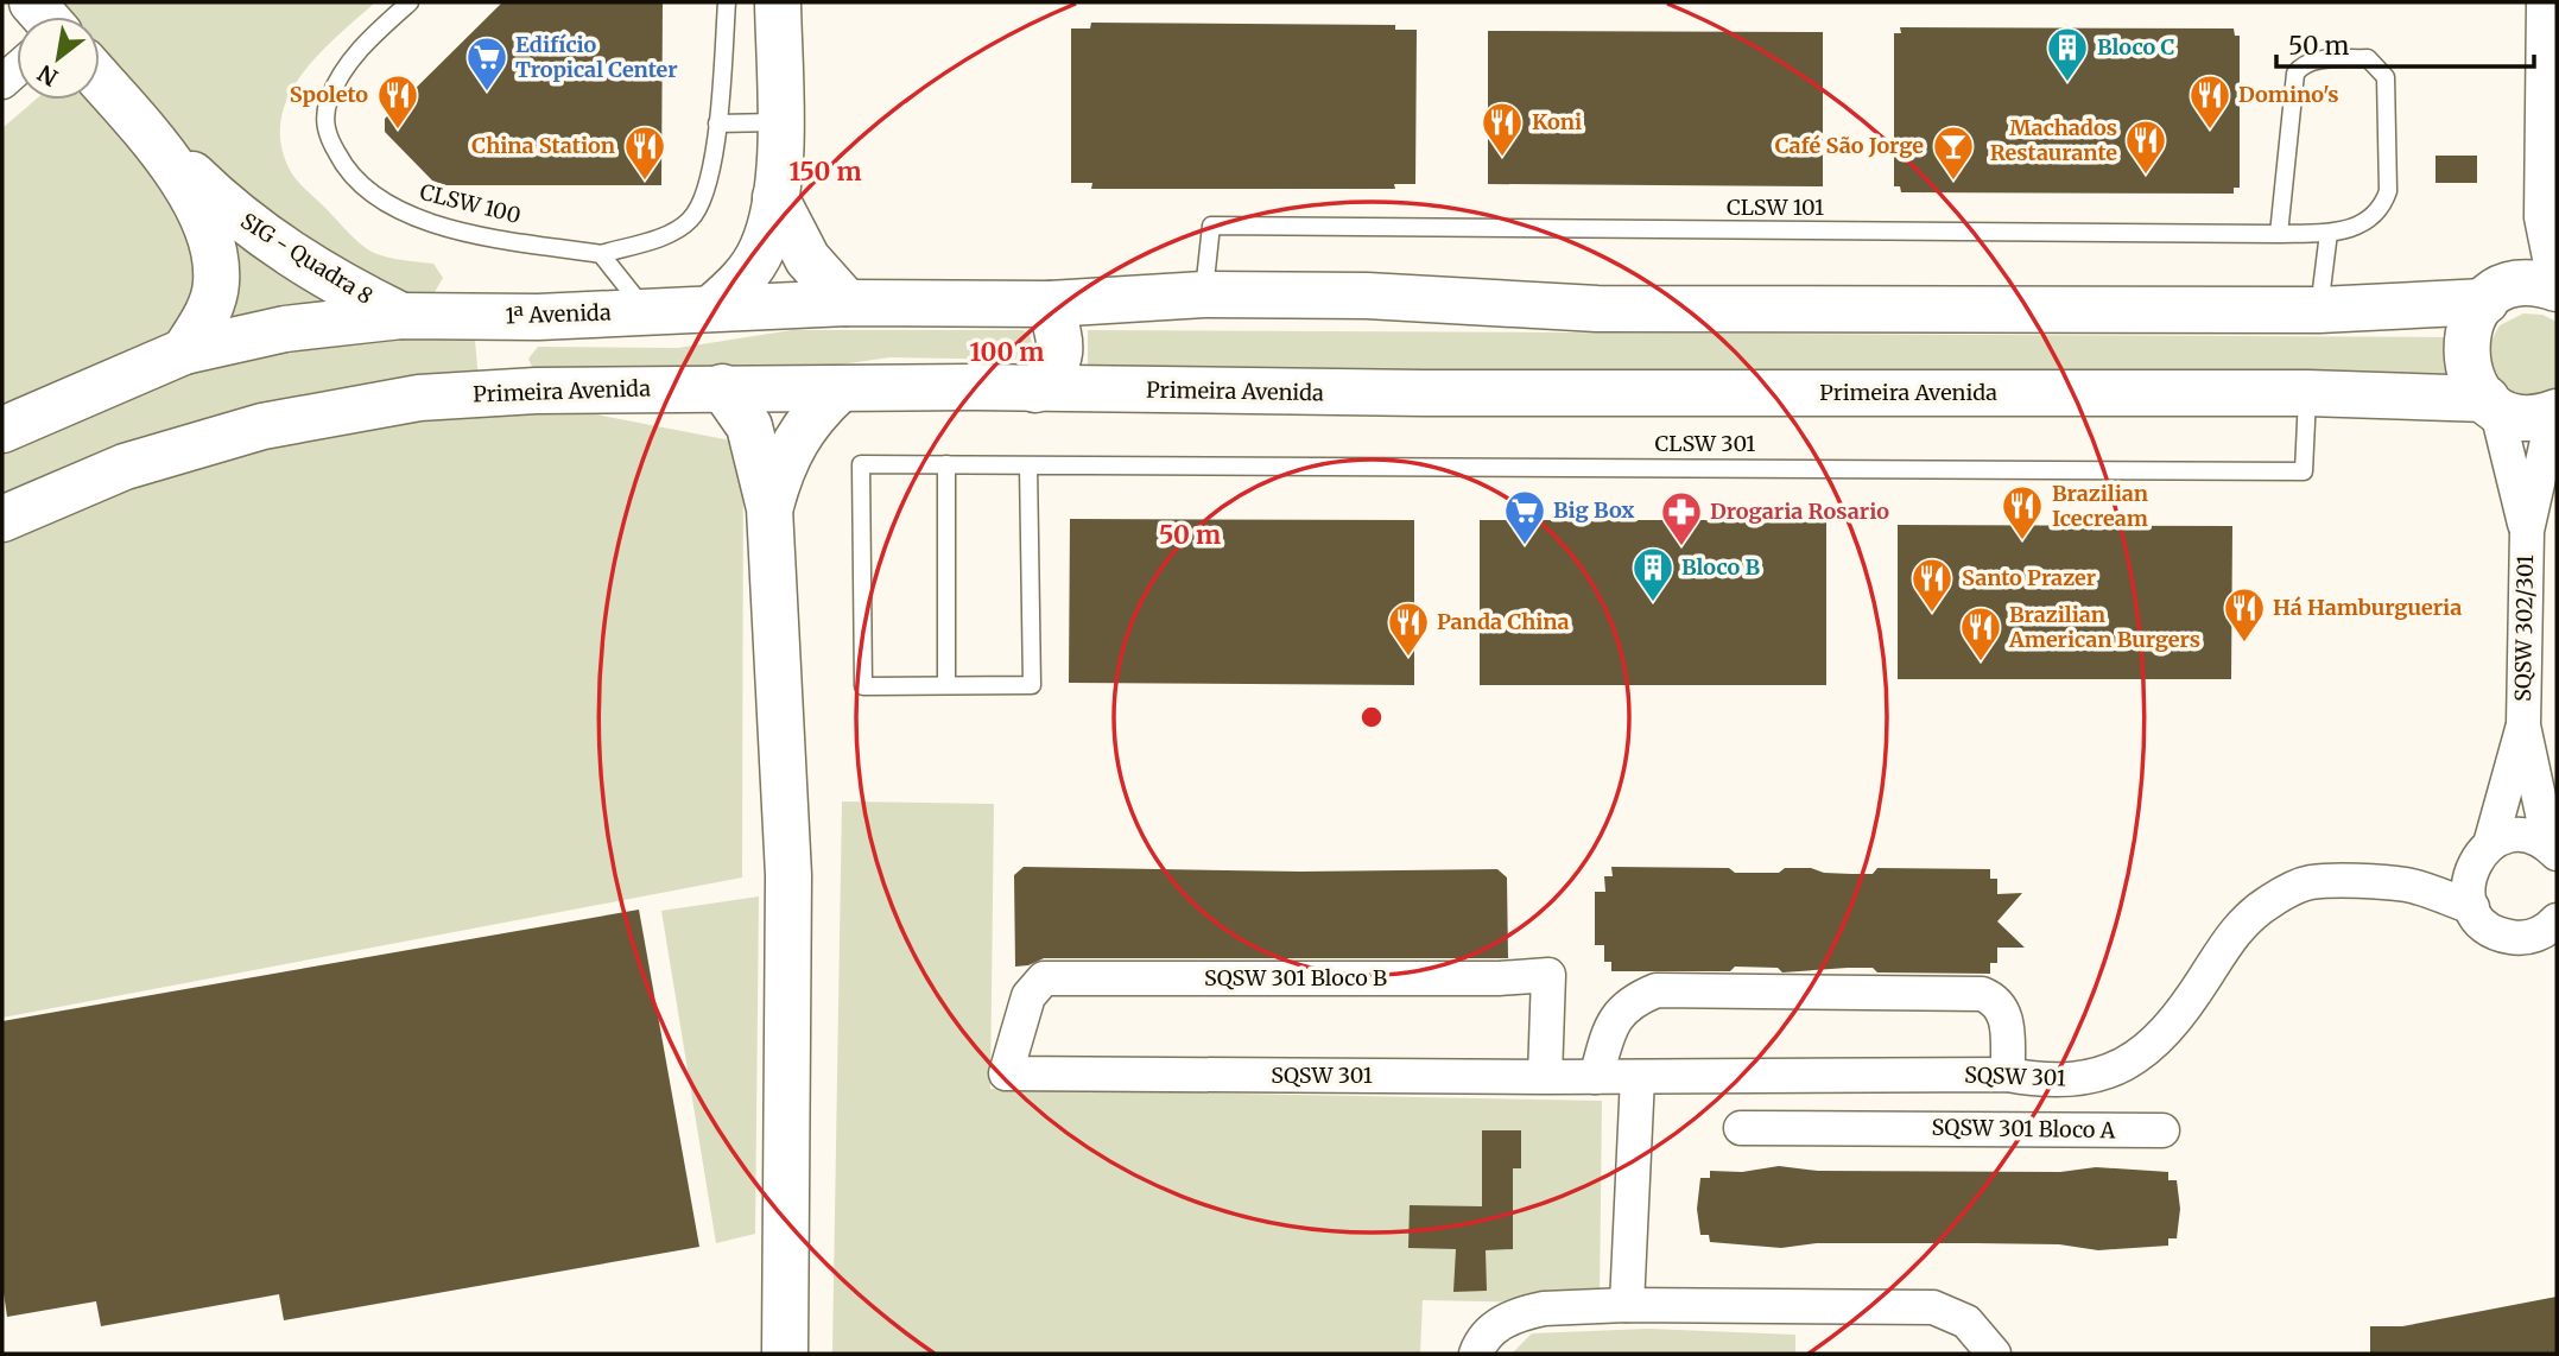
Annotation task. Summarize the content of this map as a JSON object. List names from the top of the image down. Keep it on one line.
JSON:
{"streets":{"main road":["SIG - Quadra 8","1ª Avenida","Primeira Avenida"],"street":["SQSW 302/301","SQSW 301 Bloco B","SQSW 301","SQSW 301 Bloco A"],"lane":["CLSW 100","CLSW 101","CLSW 301"]},"crossings":[["SIG - Quadra 8","1ª Avenida"],["Primeira Avenida","CLSW 301"],["Primeira Avenida","SQSW 302/301"],["SQSW 302/301","SQSW 301"],["SQSW 301 Bloco B","SQSW 301"]],"places":{"building":["Bloco C","Bloco B"],"supermarket":["Edifício Tropical Center","Big Box"],"restaurant":["Spoleto","Domino's","Koni","Machados Restaurante","China Station","Brazilian Icecream","Santo Prazer","Há Hamburgueria","Panda China","Brazilian American Burgers"],"bar":["Café São Jorge"],"pharmacy":["Drogaria Rosario"]},"scale_bar":"50 m","north":"bottom left","rings":["150 m","100 m","50 m"]}
